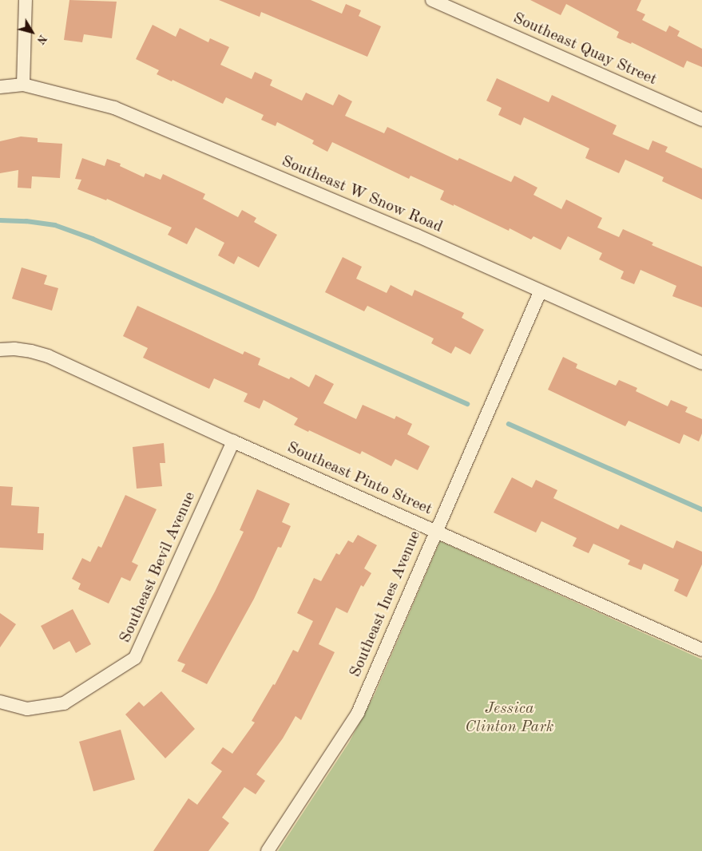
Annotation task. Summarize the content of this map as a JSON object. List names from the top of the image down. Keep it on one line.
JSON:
{"streets":{"street":["Southeast Quay Street","Southeast W Snow Road","Southeast Pinto Street","Southeast Bevil Avenue","Southeast Ines Avenue"]},"crossings":[["Southeast W Snow Road","Southeast Ines Avenue"],["Southeast Pinto Street","Southeast Bevil Avenue"],["Southeast Pinto Street","Southeast Ines Avenue"]],"parks":["Jessica Clinton Park"],"north":"bottom right"}
